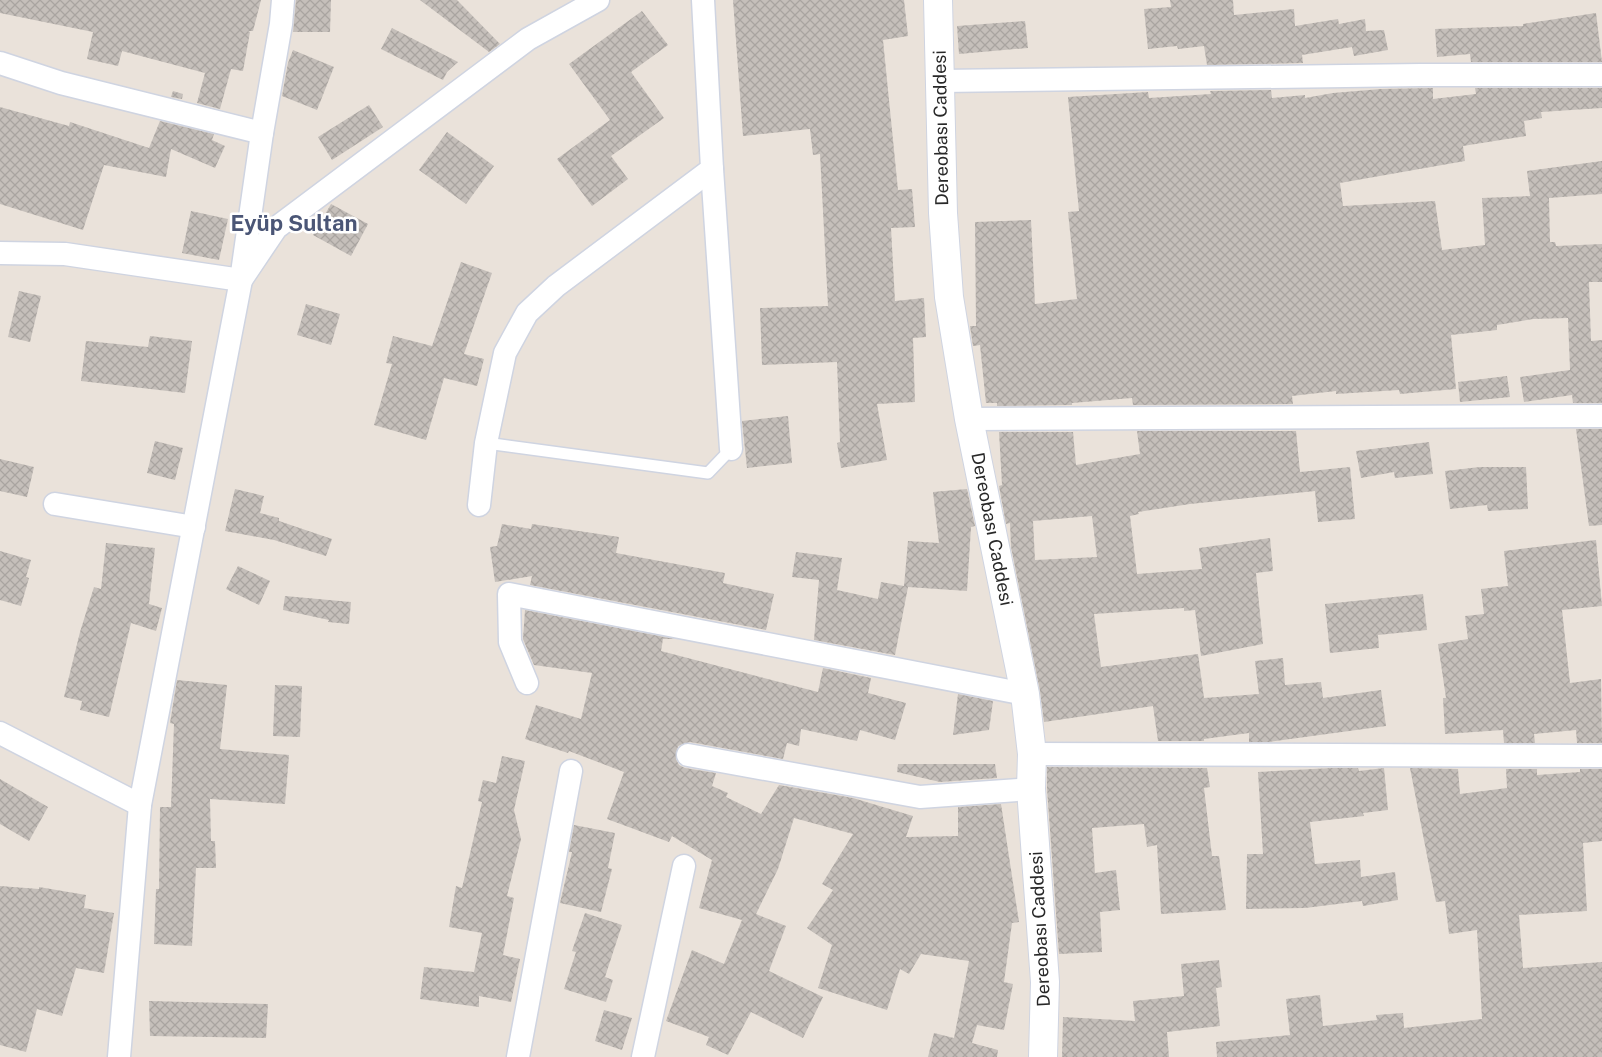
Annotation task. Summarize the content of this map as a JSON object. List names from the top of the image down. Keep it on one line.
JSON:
{"streets":{"street":["Dereobası Caddesi"]},"districts":["Eyüp Sultan"]}
